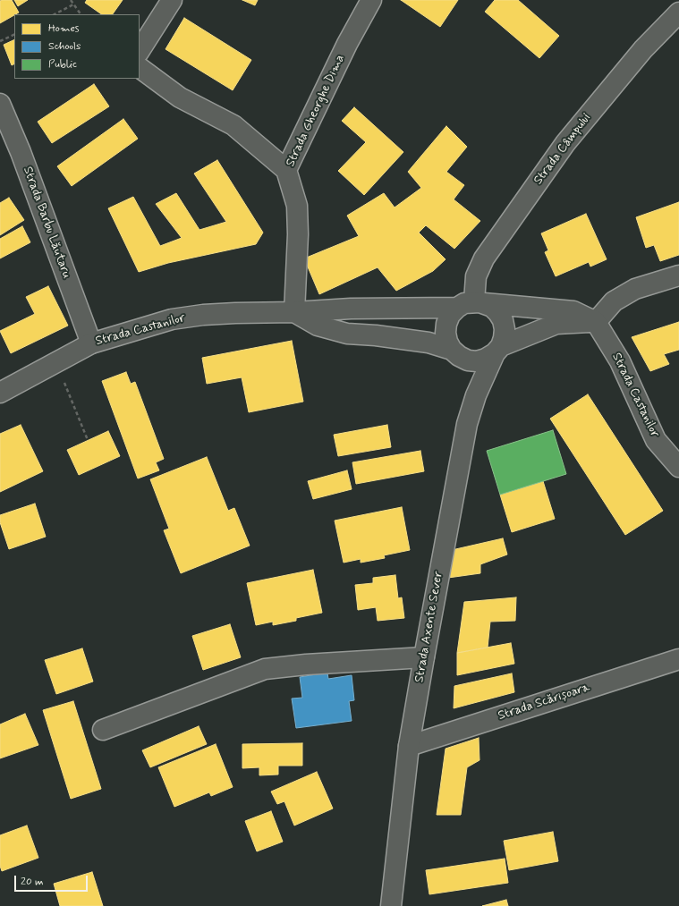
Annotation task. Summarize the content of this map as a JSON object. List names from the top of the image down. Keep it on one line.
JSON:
{"streets":{"street":["Strada Gheorghe Dima","Strada Câmpului","Strada Barbu Lăutaru","Strada Castanilor","Strada Axente Sever","Strada Scărișoara"]},"crossings":[["Strada Gheorghe Dima","Strada Castanilor"],["Strada Câmpului","Strada Castanilor"],["Strada Câmpului","Strada Axente Sever"],["Strada Barbu Lăutaru","Strada Castanilor"],["Strada Castanilor","Strada Axente Sever"],["Strada Axente Sever","Strada Scărișoara"]],"legend":["Homes","Schools","Public"],"scale_bar":"20 m"}
